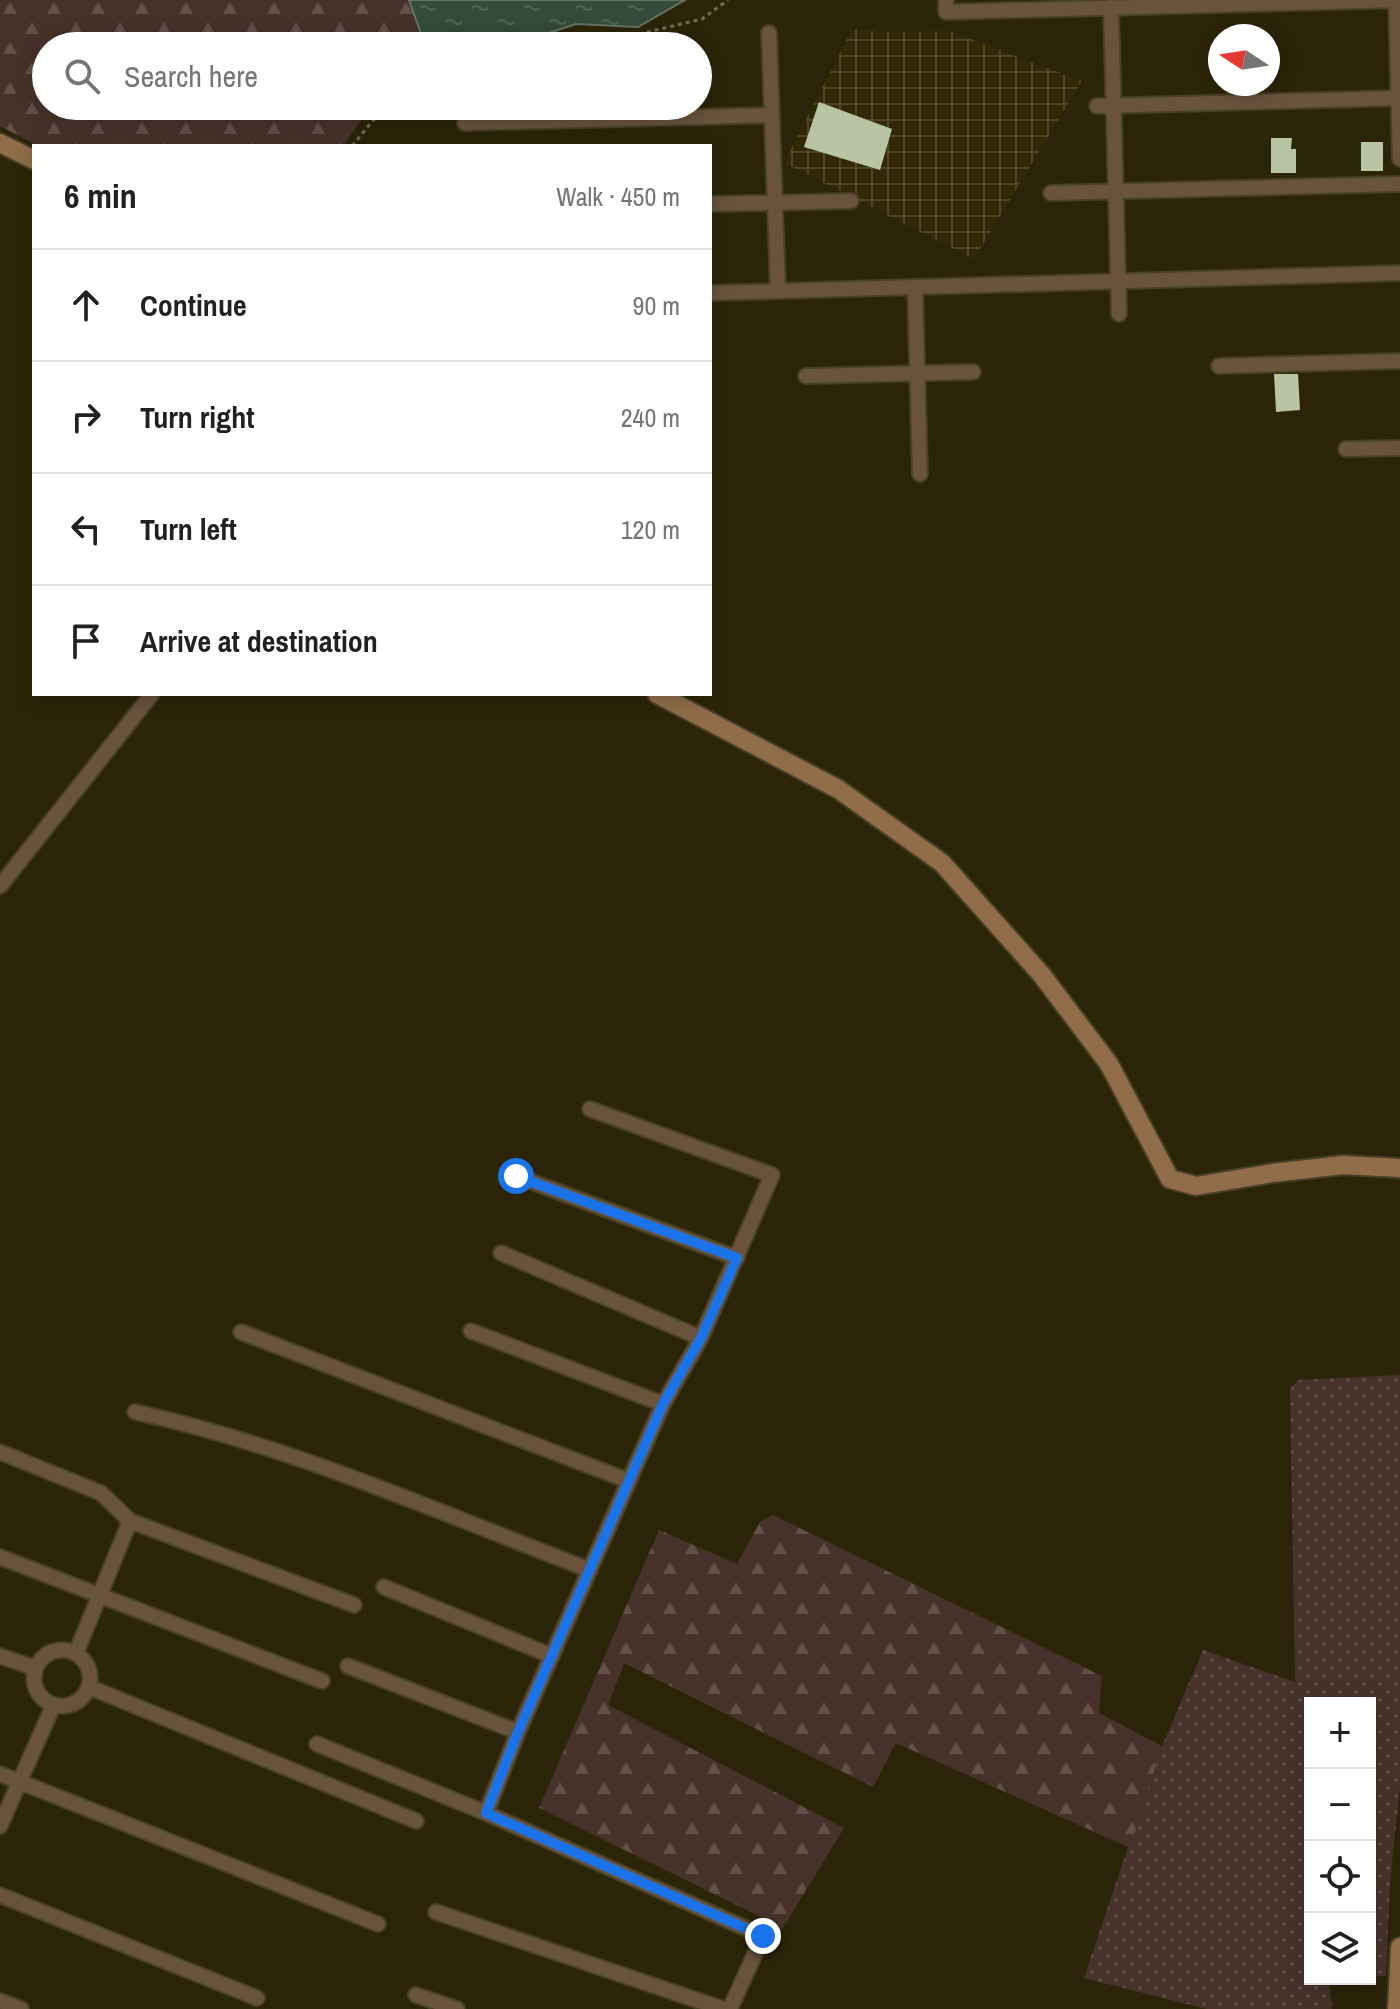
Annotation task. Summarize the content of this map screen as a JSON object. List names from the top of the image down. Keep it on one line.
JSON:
{"north":"left","page":{"search":"Search here","heading":["6 min","Walk · 450 m"],"list":[["Continue","90 m"],["Turn right","240 m"],["Turn left","120 m"],"Arrive at destination"],"map_buttons":["+","−"]}}
